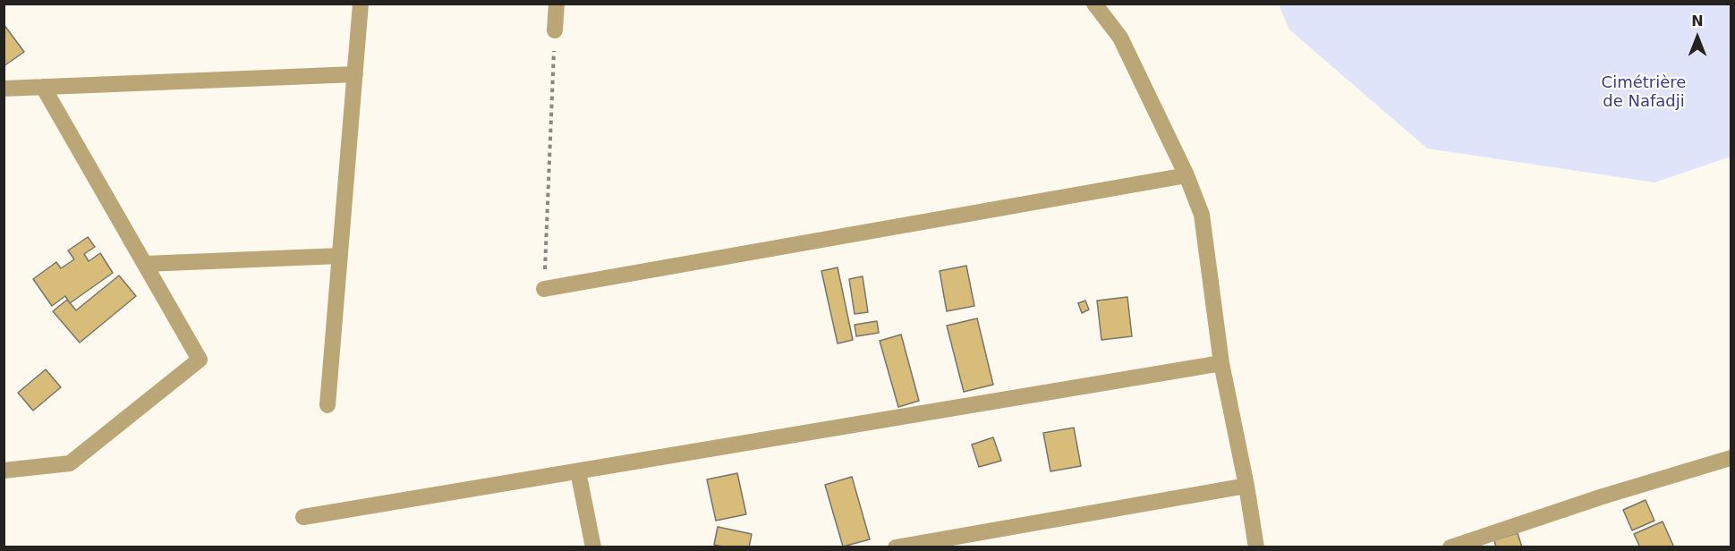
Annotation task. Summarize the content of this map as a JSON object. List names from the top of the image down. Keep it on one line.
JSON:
{"parks":["Cimétrière de Nafadji"],"north":"top"}
